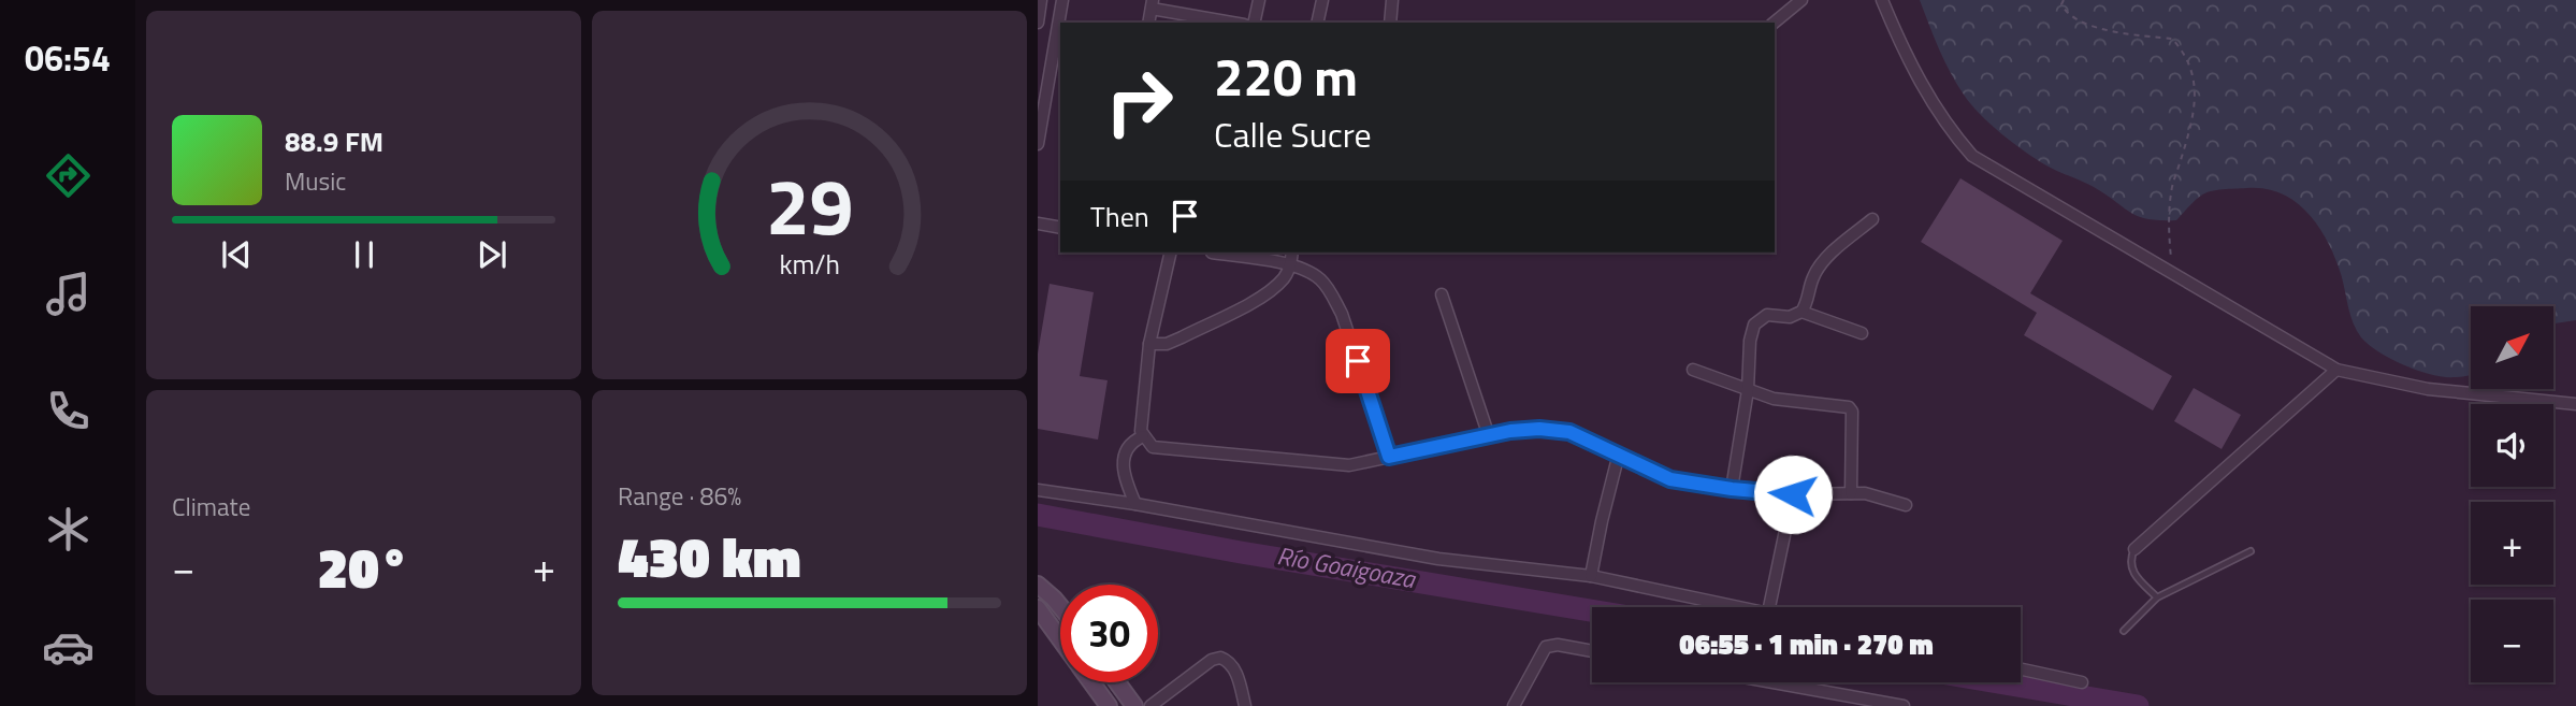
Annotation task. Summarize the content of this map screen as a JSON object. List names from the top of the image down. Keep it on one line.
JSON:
{"water":["Río Goaigoaza"],"north":"top right","page":{"tabs":"06:54","turn":["220 m","Calle Sucre"],"song":["88.9 FM","Music"],"then":"Then","map_buttons":["+","−"],"tile":["Climate",["Range · 86%","430 km"]],"heat":["−","20°","+"],"limit":"30","trip":"06:55 · 1 min · 270 m","gauge":["29","km/h"]}}
